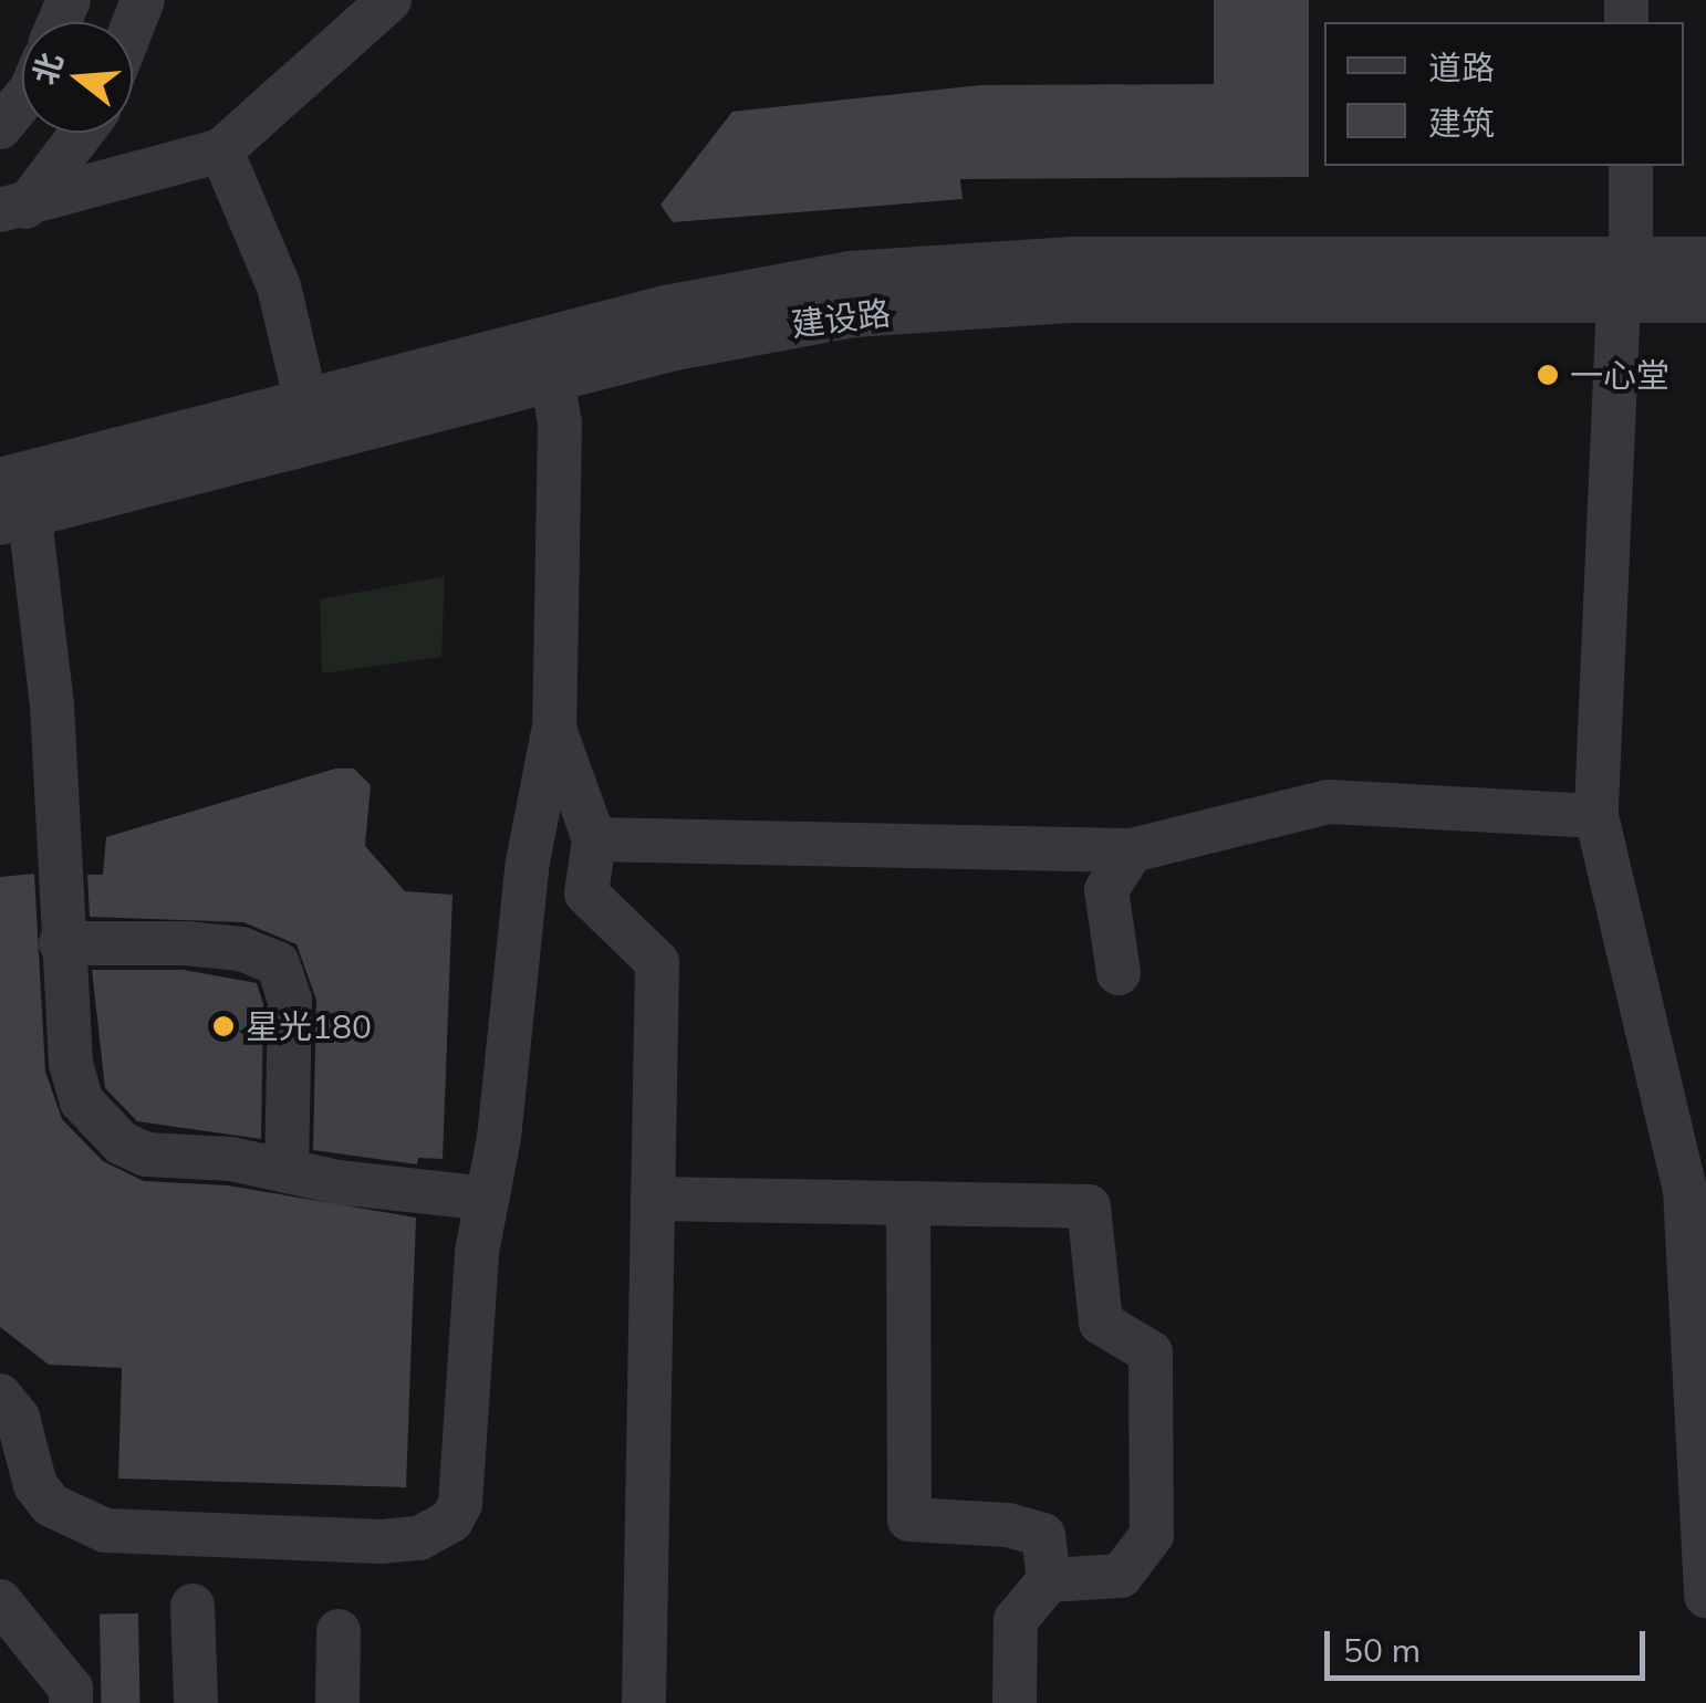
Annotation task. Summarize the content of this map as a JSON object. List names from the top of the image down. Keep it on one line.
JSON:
{"streets":{"street":["建设路"]},"places":["一心堂","星光180"],"legend":["道路","建筑"],"scale_bar":"50 m","north":"left"}
